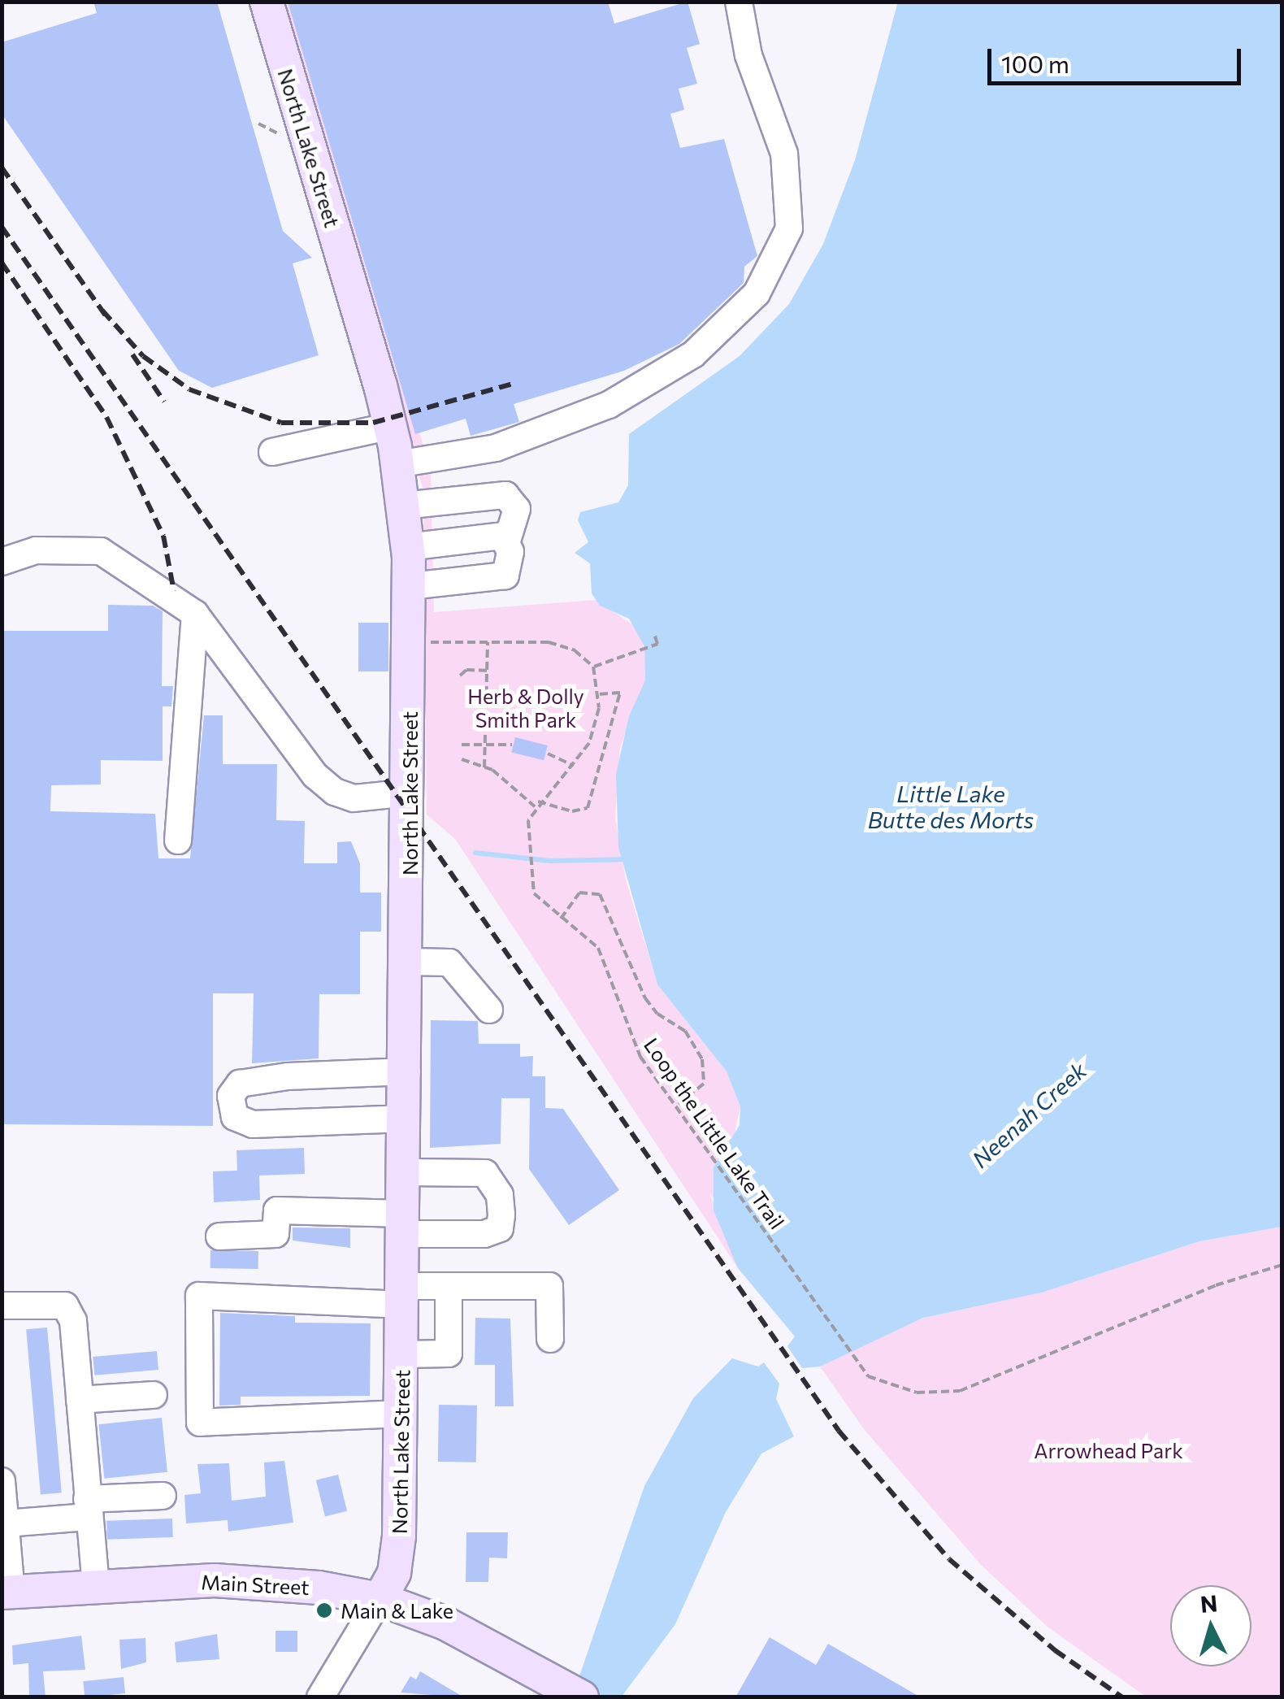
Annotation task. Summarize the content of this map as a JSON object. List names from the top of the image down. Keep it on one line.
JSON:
{"streets":{"main road":["North Lake Street","Main Street"],"path":["Loop the Little Lake Trail"]},"crossings":[["North Lake Street","Main Street"]],"water":["Little Lake Butte des Morts","Neenah Creek"],"parks":["Herb & Dolly Smith Park","Arrowhead Park"],"places":["Main & Lake"],"scale_bar":"100 m","north":"top"}
